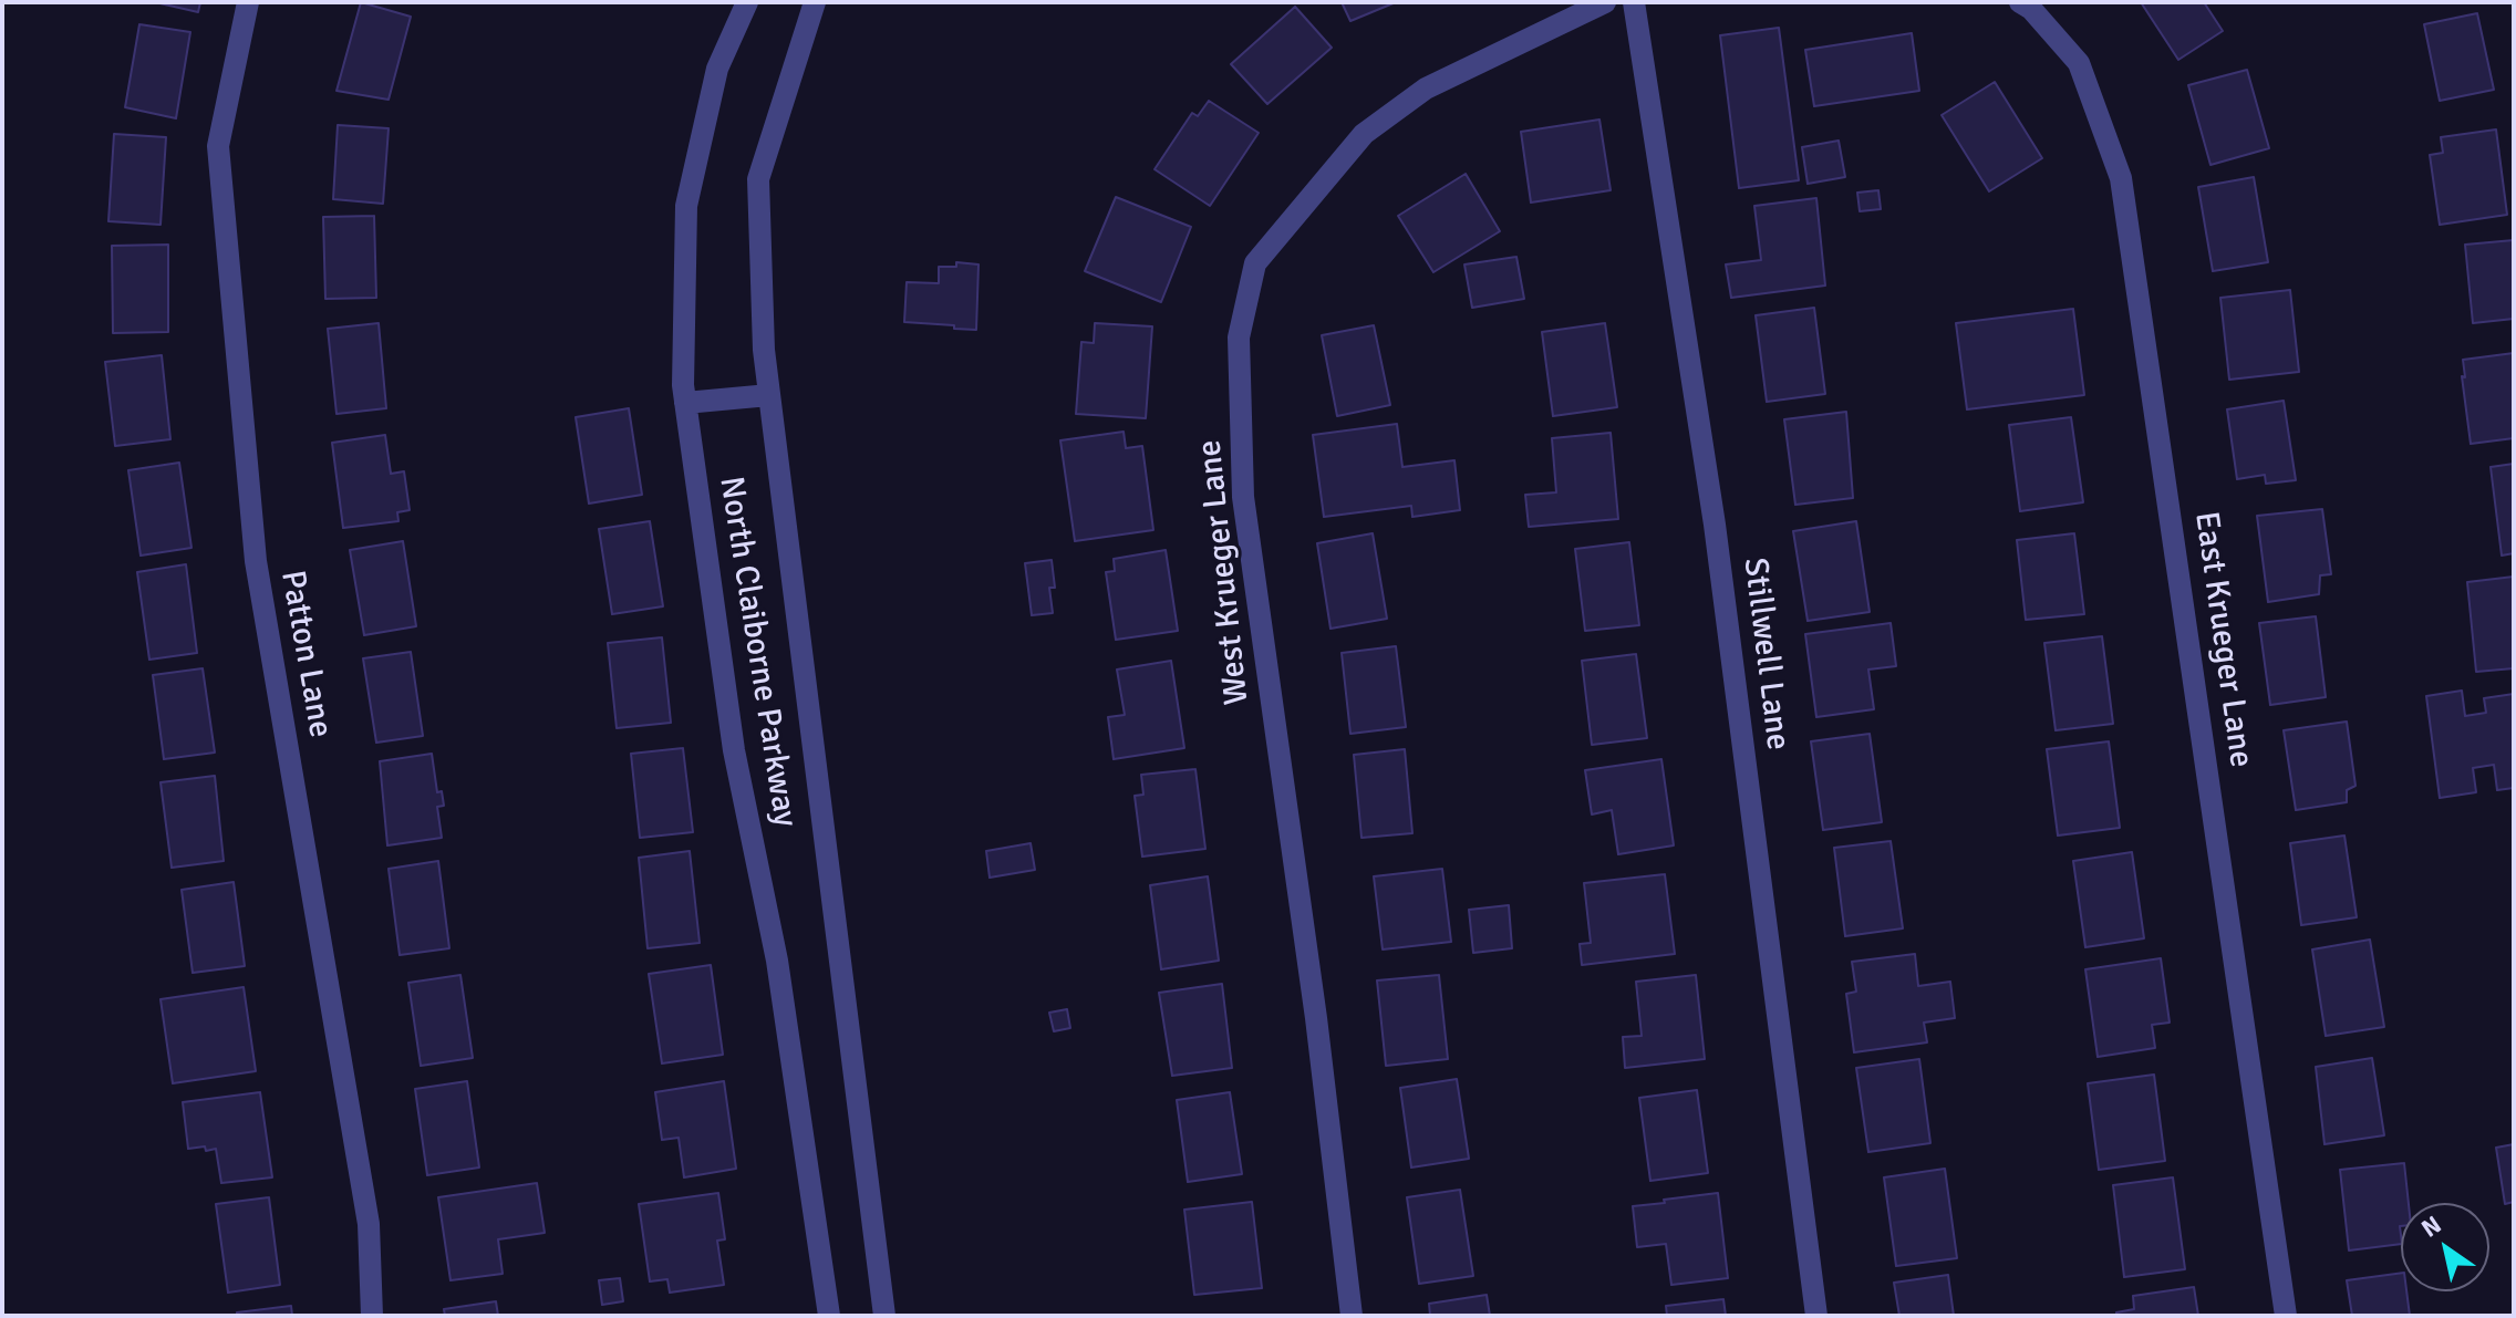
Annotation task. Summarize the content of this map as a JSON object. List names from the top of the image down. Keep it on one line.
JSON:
{"streets":{"street":["West Krueger Lane","East Krueger Lane","North Claiborne Parkway","Patton Lane","Stillwell Lane"]},"north":"top left"}
